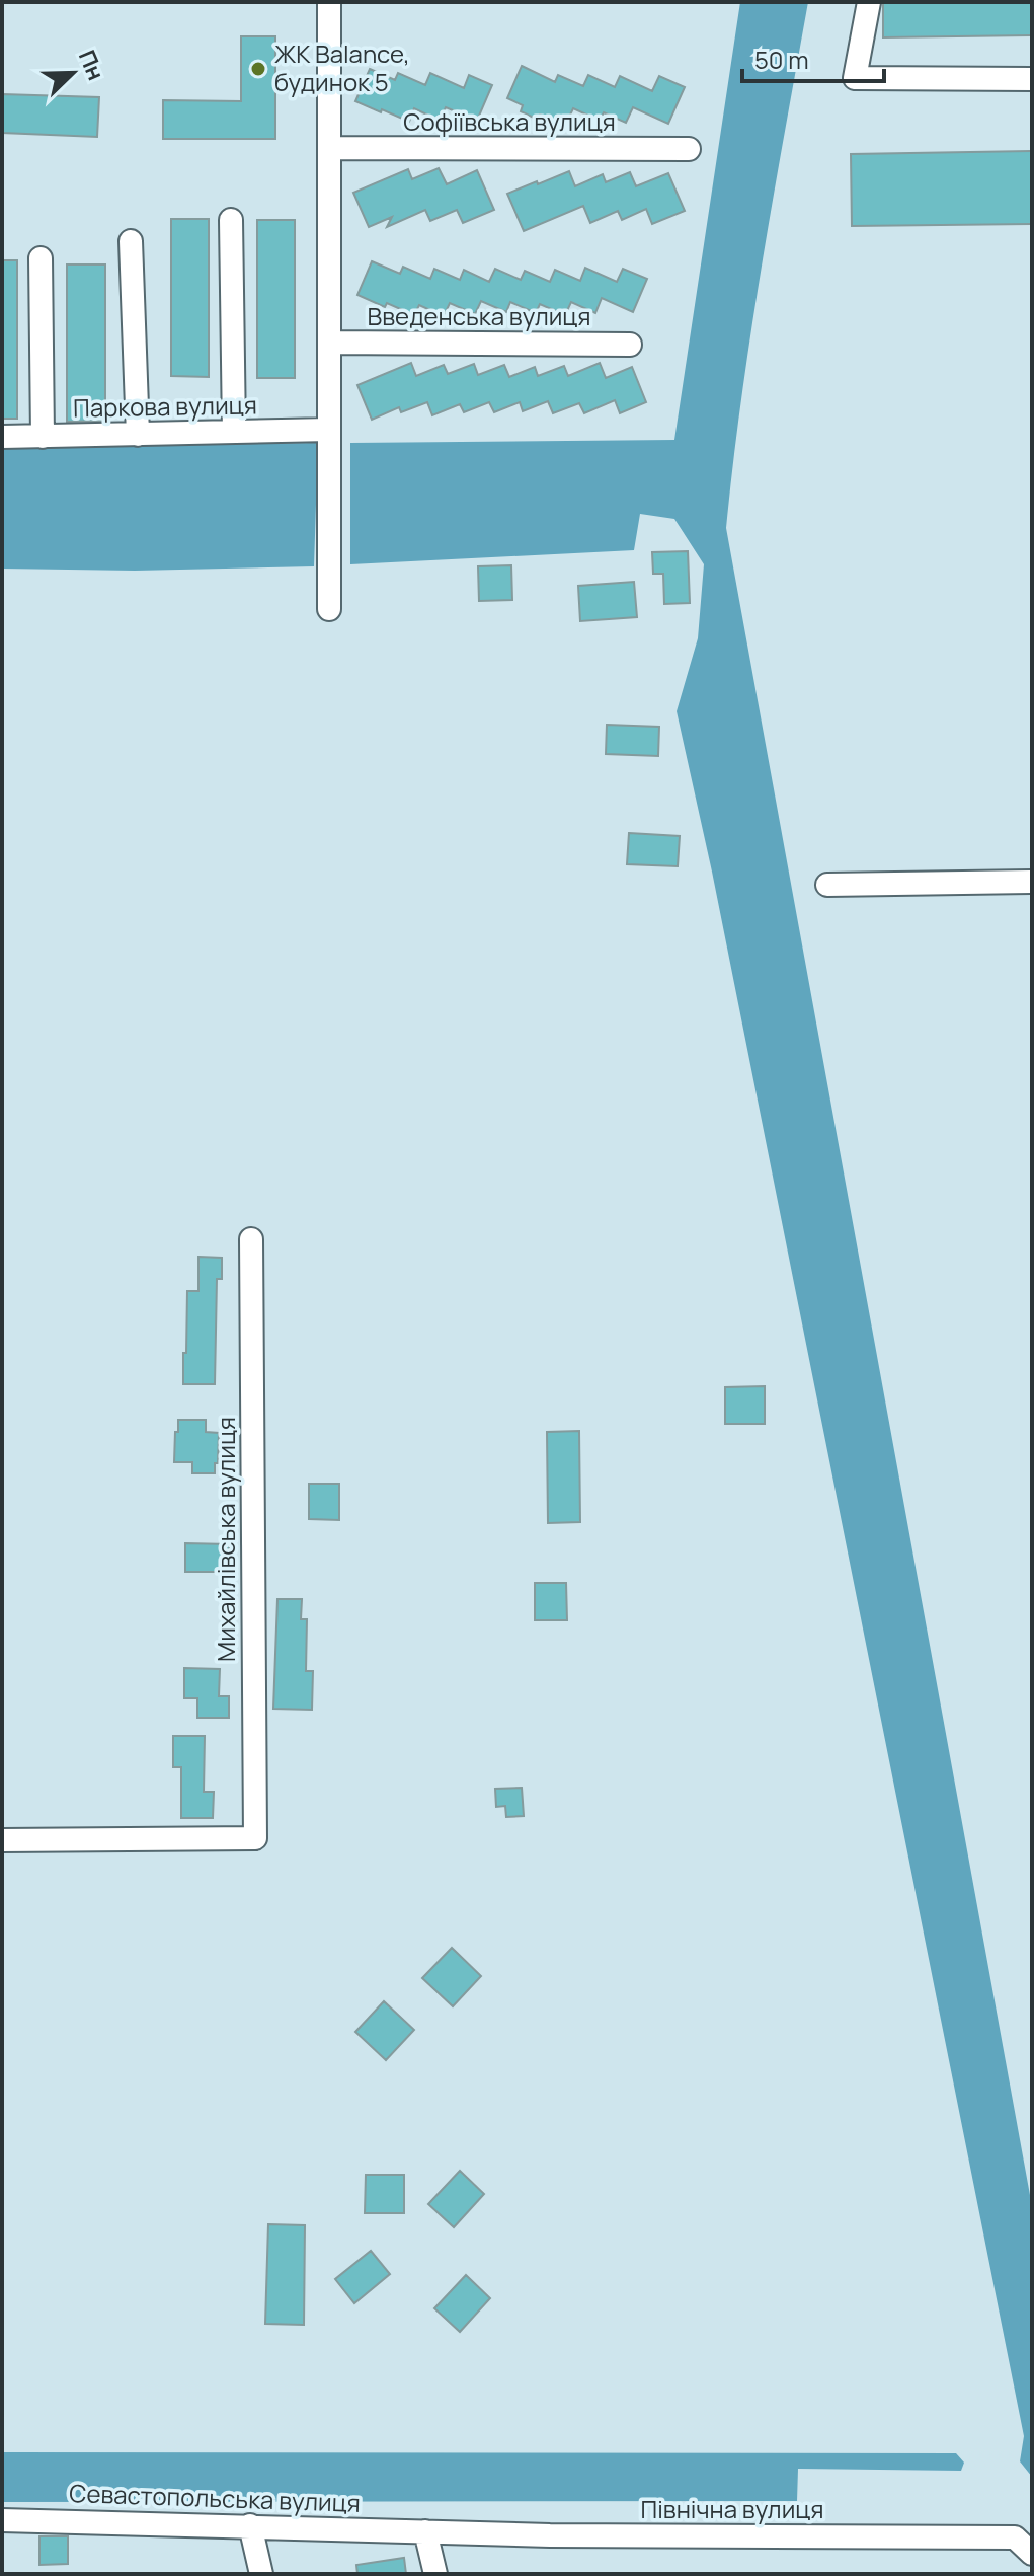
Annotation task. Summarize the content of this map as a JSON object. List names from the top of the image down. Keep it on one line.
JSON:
{"streets":{"street":["Софіївська вулиця","Введенська вулиця","Паркова вулиця","Михайлівська вулиця","Севастопольська вулиця","Північна вулиця"]},"crossings":[["Севастопольська вулиця","Північна вулиця"]],"places":["ЖК Balance, будинок 5"],"scale_bar":"50 m","north":"top right"}
